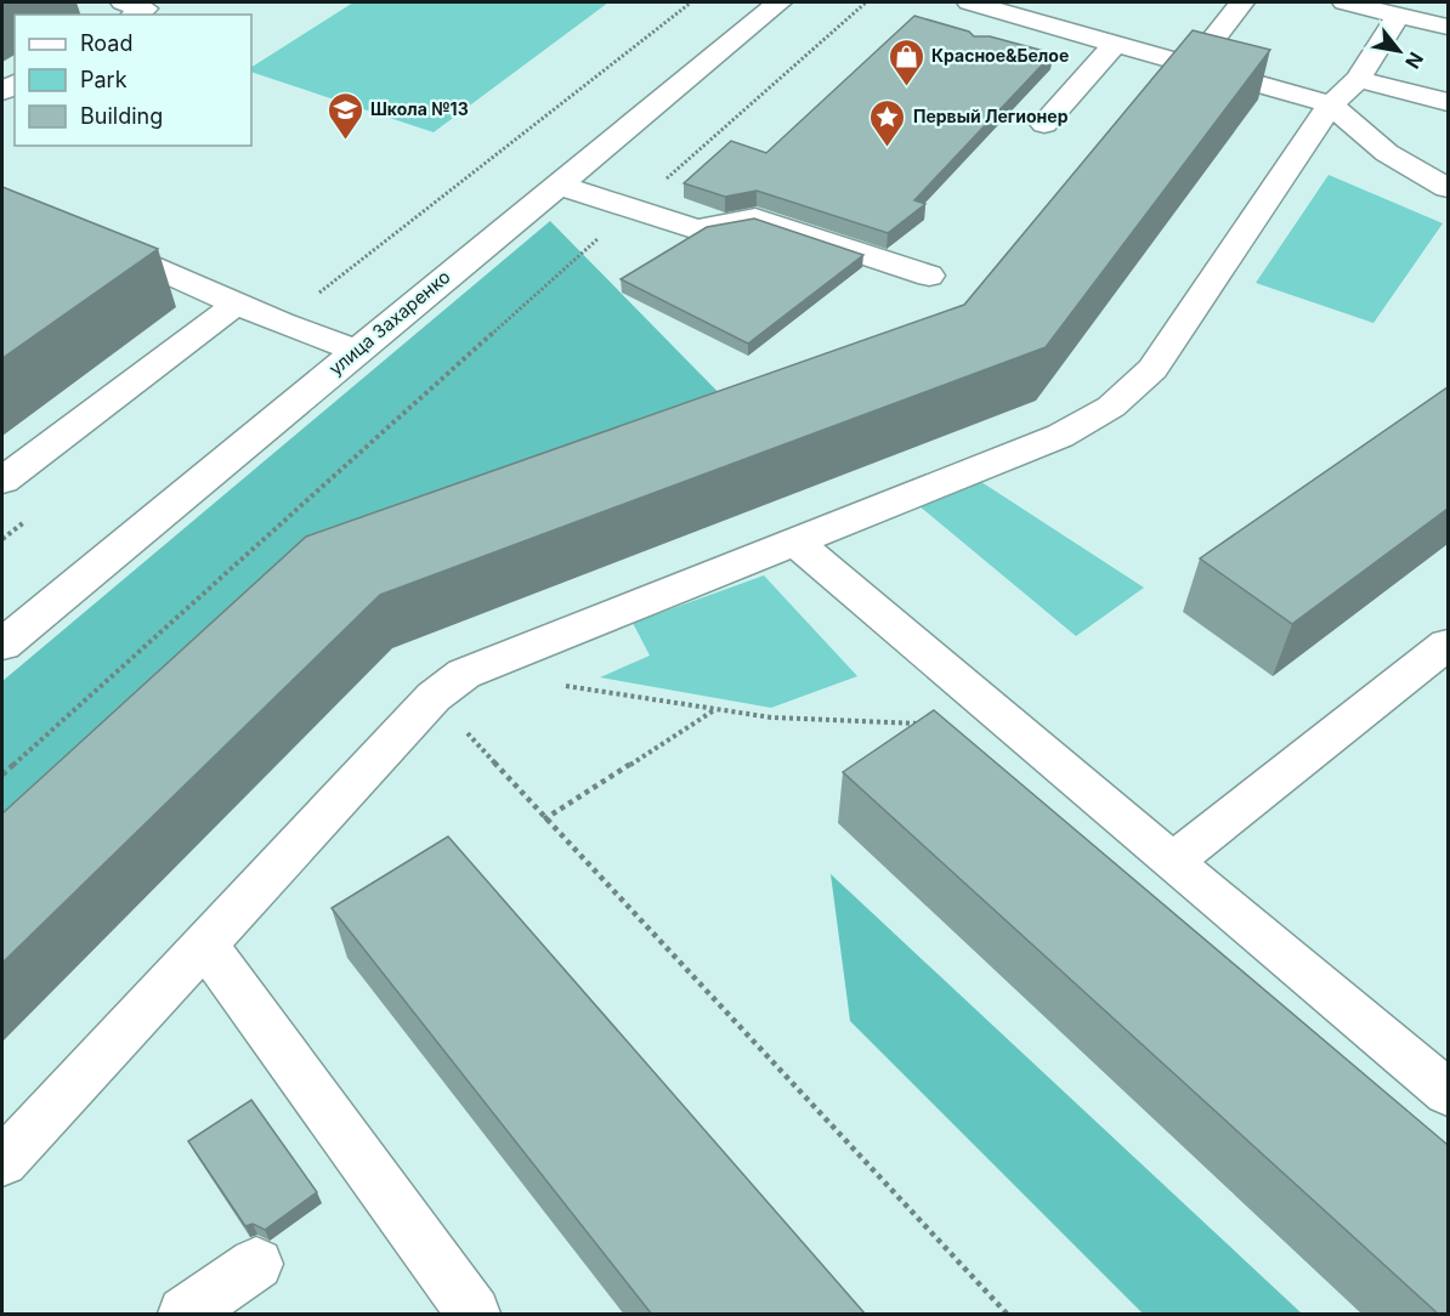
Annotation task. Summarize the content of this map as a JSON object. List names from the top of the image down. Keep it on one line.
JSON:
{"streets":{"street":["улица Захаренко"]},"places":{"shop":["Красное&Белое"],"school or university":["Школа №13"],"place":["Первый Легионер"]},"legend":["Road","Park","Building"],"north":"bottom right"}
